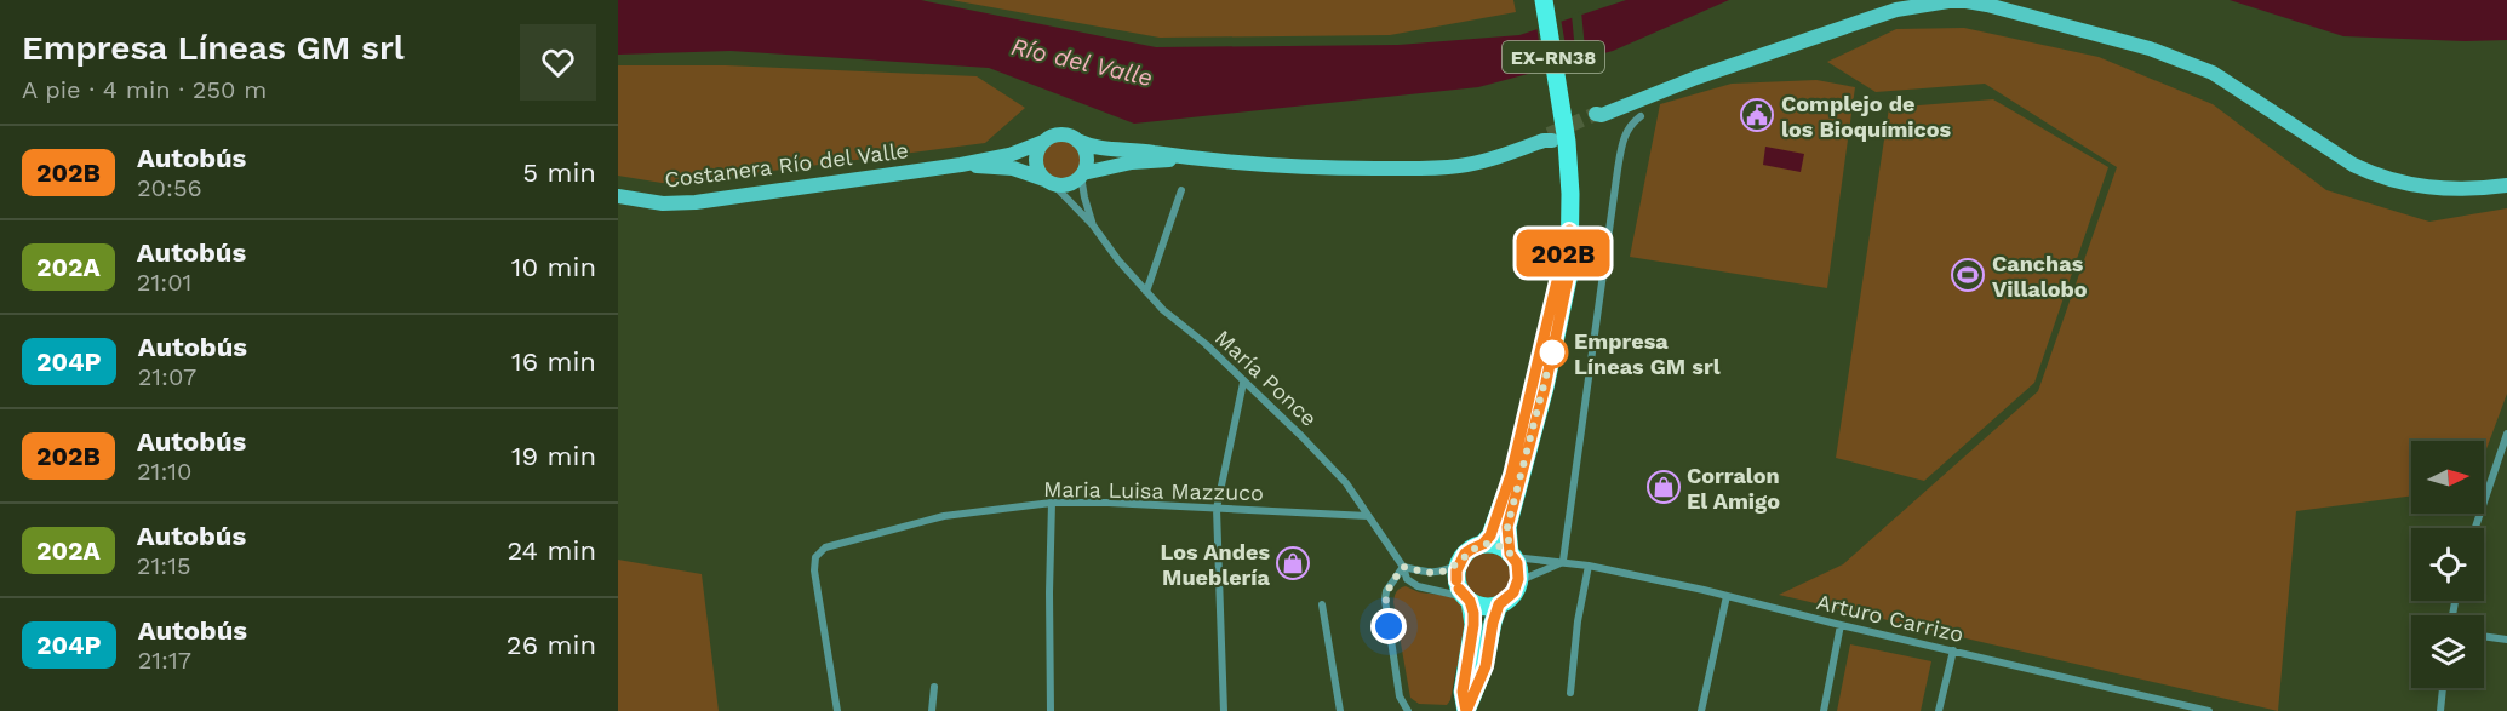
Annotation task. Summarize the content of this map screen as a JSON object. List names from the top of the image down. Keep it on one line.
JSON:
{"streets":{"main road":["EX-RN38","Costanera Río del Valle"],"street":["María Ponce","Maria Luisa Mazzuco","Arturo Carrizo"]},"crossings":[["EX-RN38","María Ponce"],["EX-RN38","Arturo Carrizo"],["Costanera Río del Valle","María Ponce"],["María Ponce","Maria Luisa Mazzuco"],["María Ponce","Arturo Carrizo"]],"water":["Río del Valle"],"places":{"public building":["Complejo de los Bioquímicos"],"sports":["Canchas Villalobo"],"other":["Empresa Líneas GM srl"],"shop":["Corralon El Amigo","Los Andes Mueblería"]},"lines":["bus line 202B"],"north":"right","page":{"heading":["Empresa Líneas GM srl","A pie · 4 min · 250 m"],"on_map":"202B","list":[{"mark":"202B","name":"Autobús","note":"20:56","value":"5 min"},{"mark":"202A","name":"Autobús","note":"21:01","value":"10 min"},{"mark":"204P","name":"Autobús","note":"21:07","value":"16 min"},{"mark":"202B","name":"Autobús","note":"21:10","value":"19 min"},{"mark":"202A","name":"Autobús","note":"21:15","value":"24 min"},{"mark":"204P","name":"Autobús","note":"21:17","value":"26 min"}]}}
